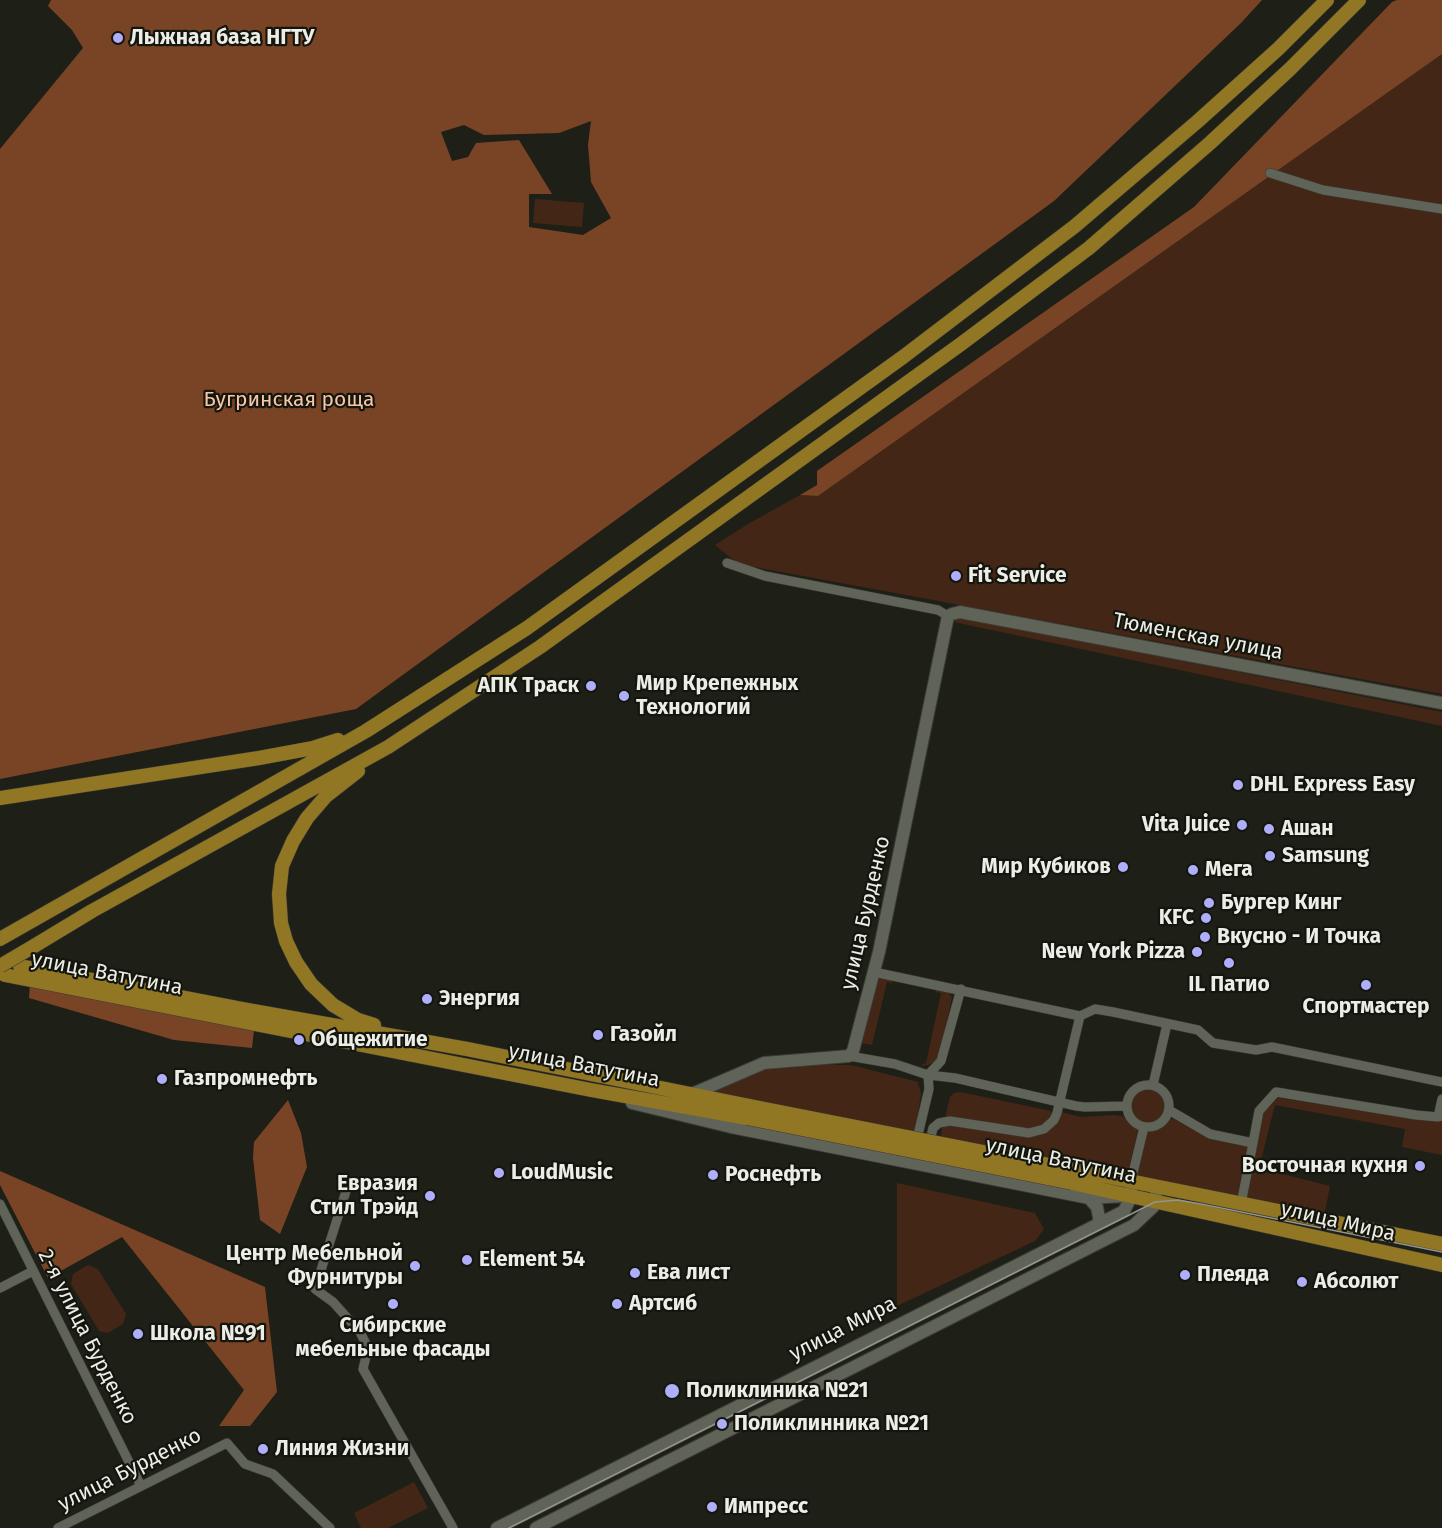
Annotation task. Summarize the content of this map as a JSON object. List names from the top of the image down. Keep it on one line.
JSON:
{"streets":{"main road":["улица Ватутина","улица Мира"],"street":["Тюменская улица","улица Бурденко","2-я улица Бурденко"]},"crossings":[["Тюменская улица","улица Бурденко"],["улица Бурденко","2-я улица Бурденко"],["улица Ватутина","улица Мира"]],"parks":["Бугринская роща"],"places":["Лыжная база НГТУ","Fit Service","АПК Траск","Мир Крепежных Технологий","DHL Express Easy","Vita Juice","Ашан","Samsung","Мир Кубиков","Мега","Бургер Кинг","KFC","Вкусно - И Точка","New York Pizza","IL Патио","Спортмастер","Энергия","Газойл","Общежитие","Газпромнефть","Восточная кухня","LoudMusic","Роснефть","Евразия Стил Трэйд","Element 54","Центр Мебельной Фурнитуры","Ева лист","Плеяда","Абсолют","Сибирские мебельные фасады","Артсиб","Школа №91","Поликлиника №21","Поликлинника №21","Линия Жизни","Импресс"]}
